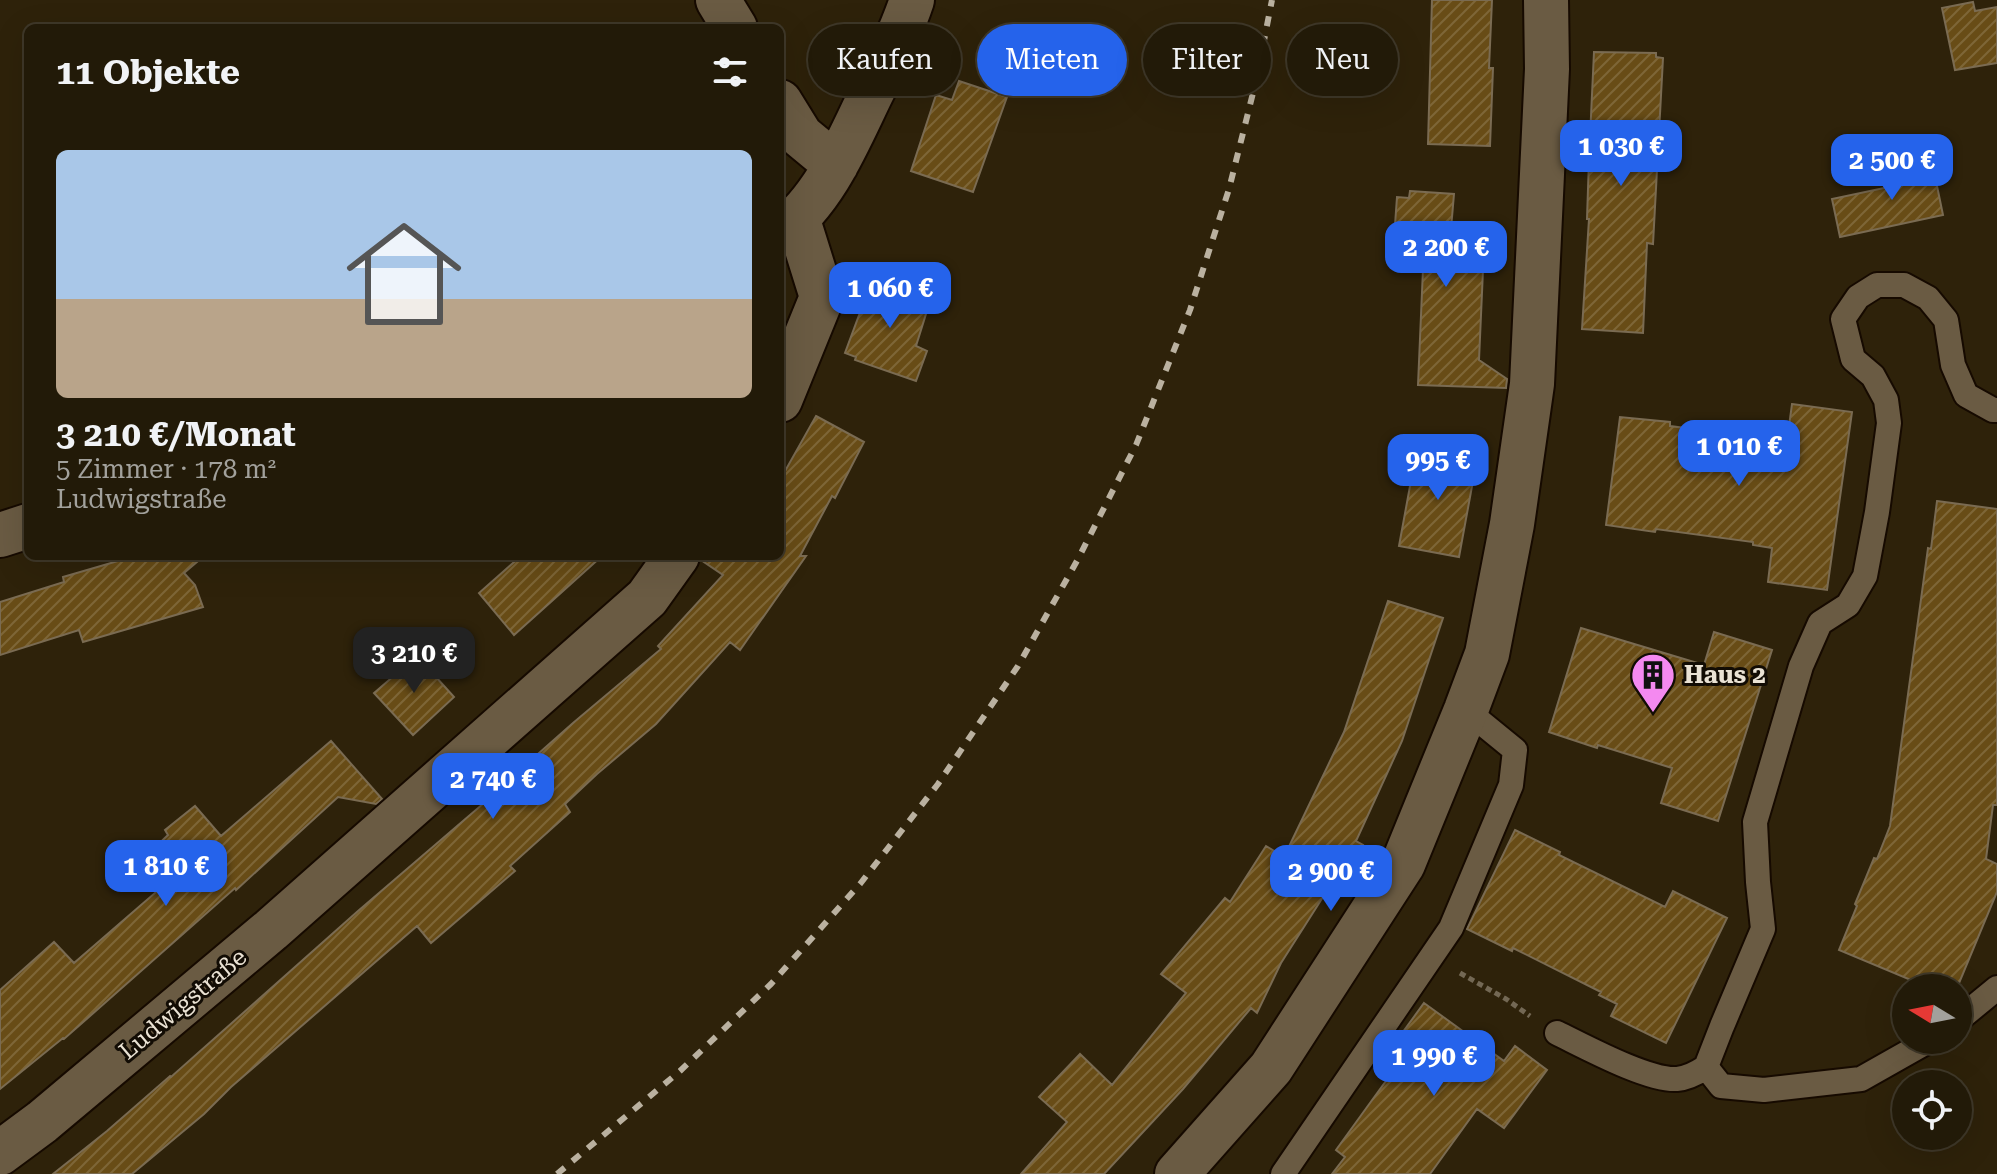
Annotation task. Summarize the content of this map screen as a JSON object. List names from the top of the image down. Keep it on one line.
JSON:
{"streets":{"street":["Ludwigstraße"]},"places":{"building":["Haus 2"]},"north":"left","page":{"chip":["Kaufen","Mieten","Filter","Neu"],"heading":"11 Objekte","price":["1 030 €","2 500 €","2 200 €","1 060 €","1 010 €","995 €","3 210 €","2 740 €","1 810 €","2 900 €","1 990 €"],"list":[{"name":"3 210 €/Monat","note":"5 Zimmer · 178 m² · Ludwigstraße"}]}}
